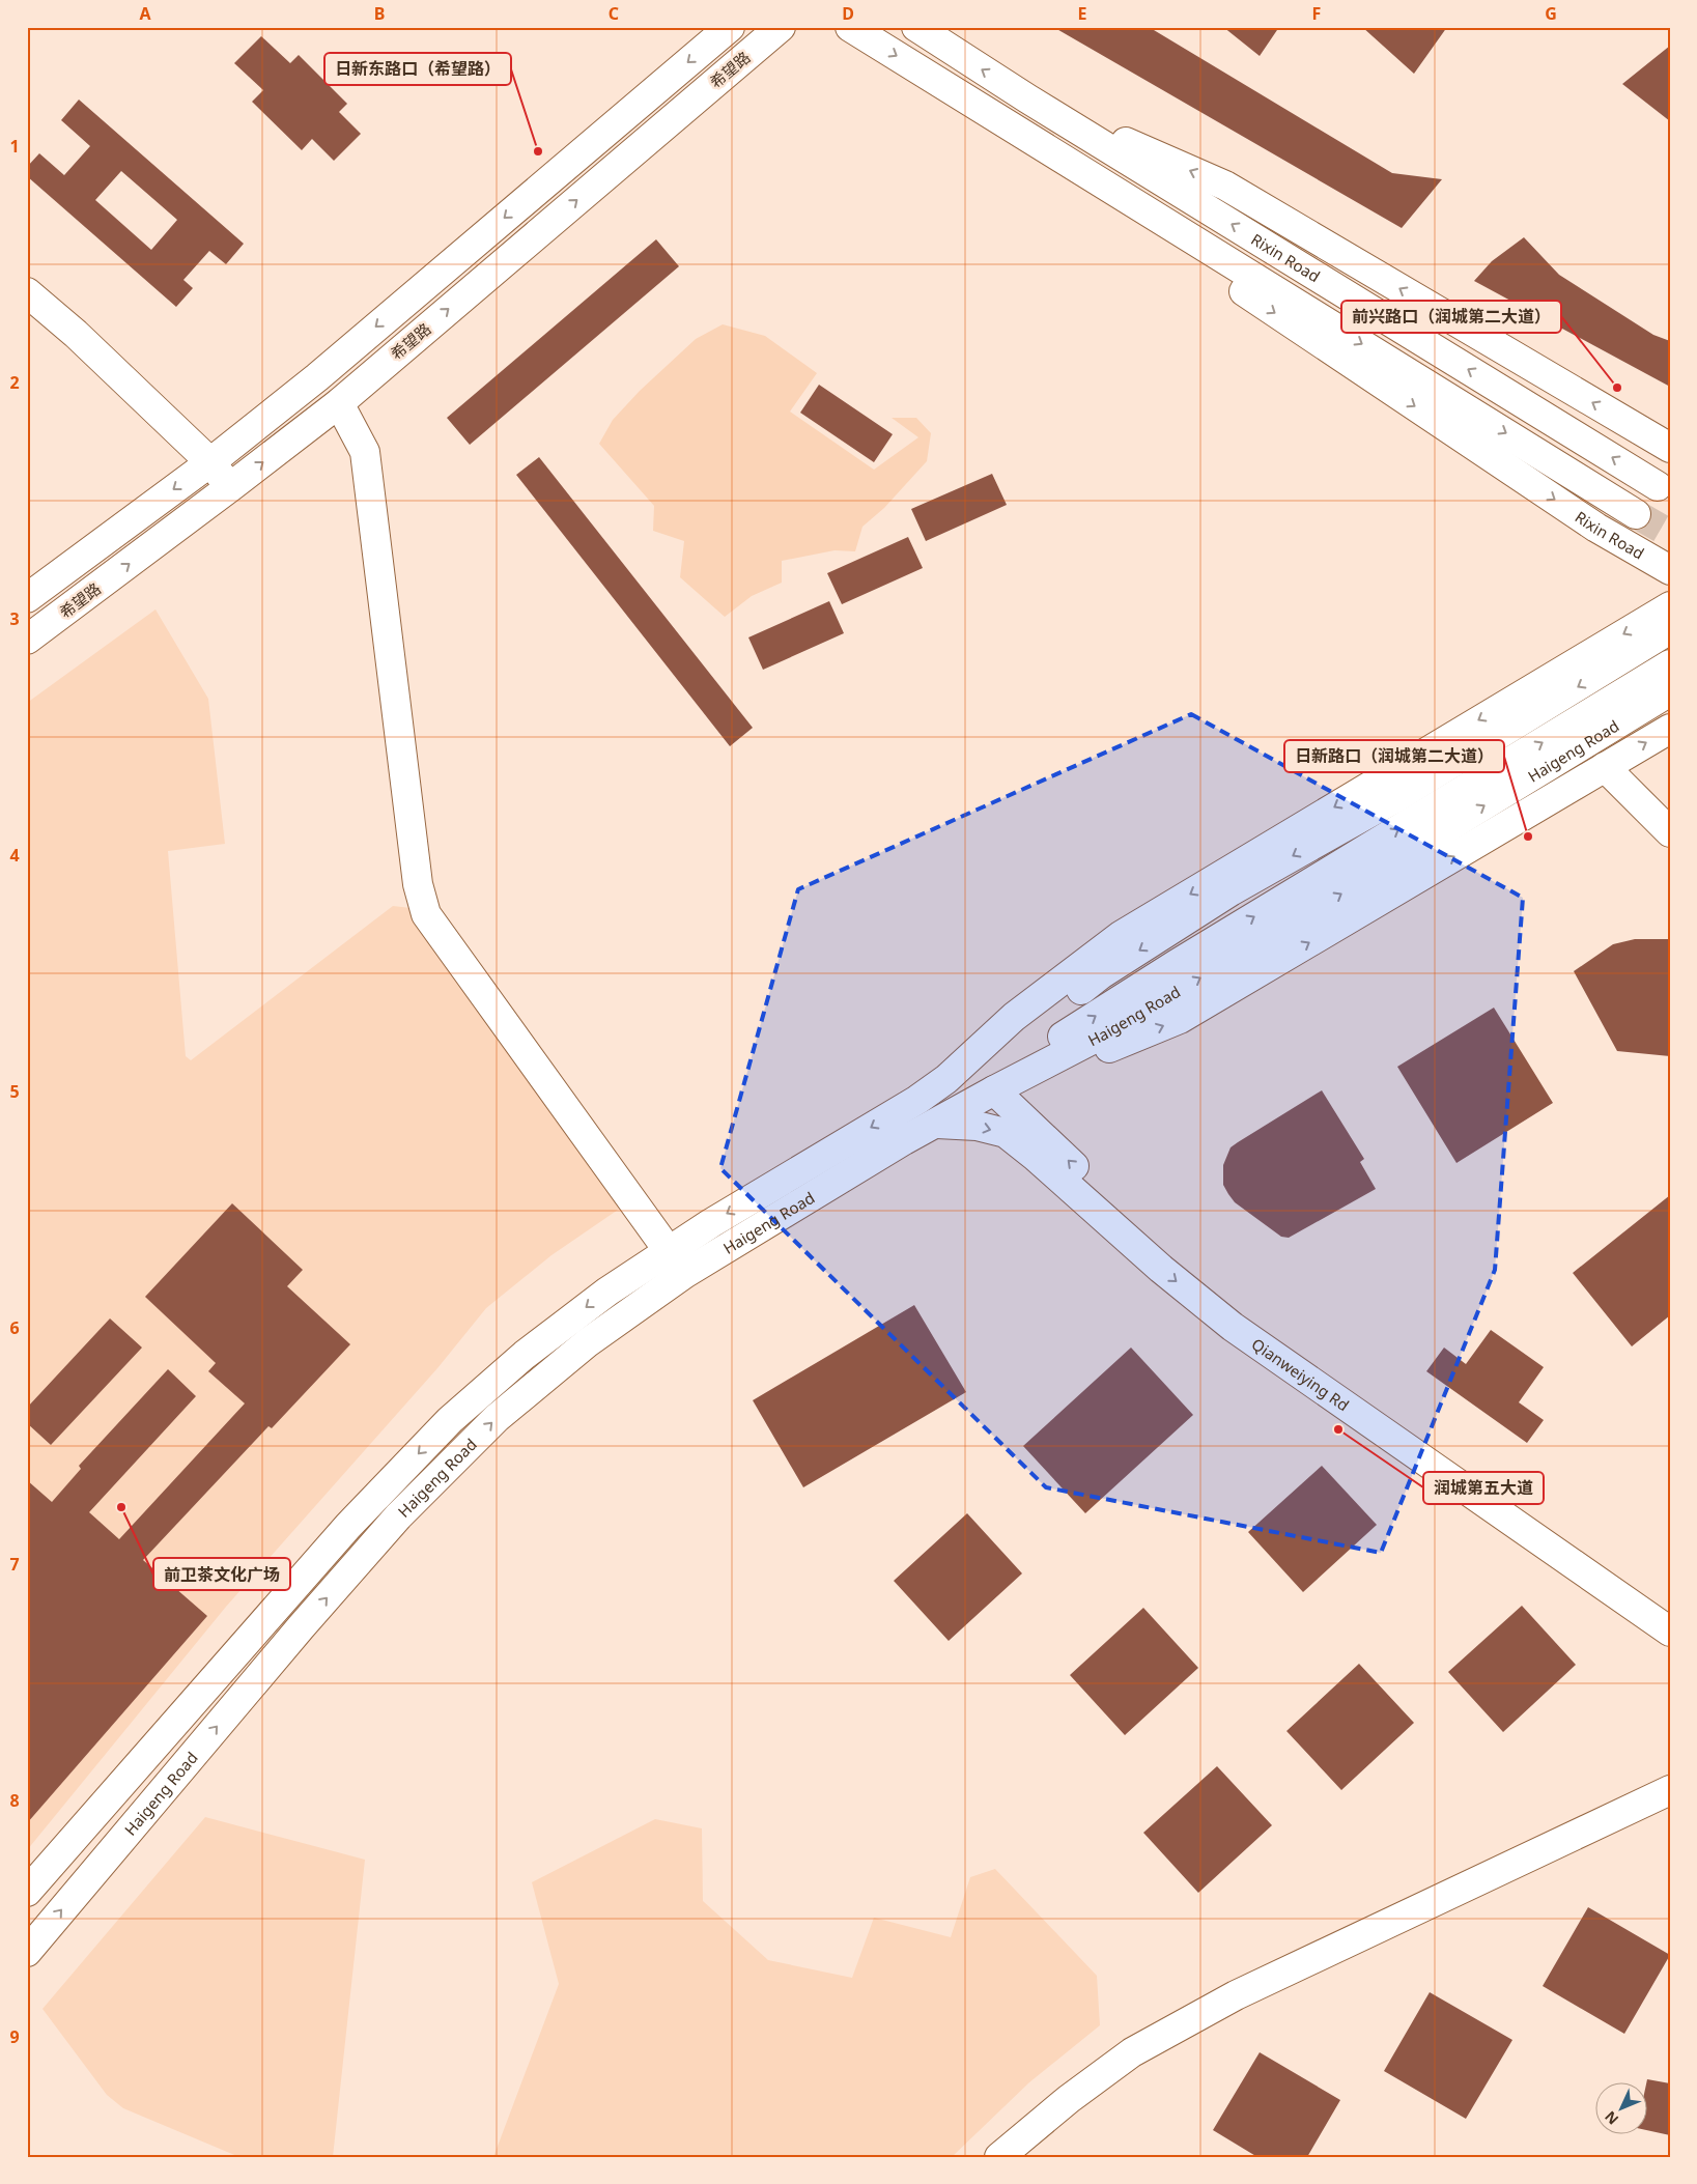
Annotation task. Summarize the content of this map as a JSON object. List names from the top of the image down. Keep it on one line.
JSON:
{"streets":{"main road":["希望路","Rixin Road","Haigeng Road","Qianweiying Rd"]},"crossings":[["Haigeng Road","Qianweiying Rd"]],"places":["日新东路口（希望路）","前兴路口（润城第二大道）","日新路口（润城第二大道）","润城第五大道","前卫茶文化广场"],"north":"bottom left","grid":{"columns":["A","B","C","D","E","F","G"],"rows":["1","2","3","4","5","6","7","8","9"]}}
